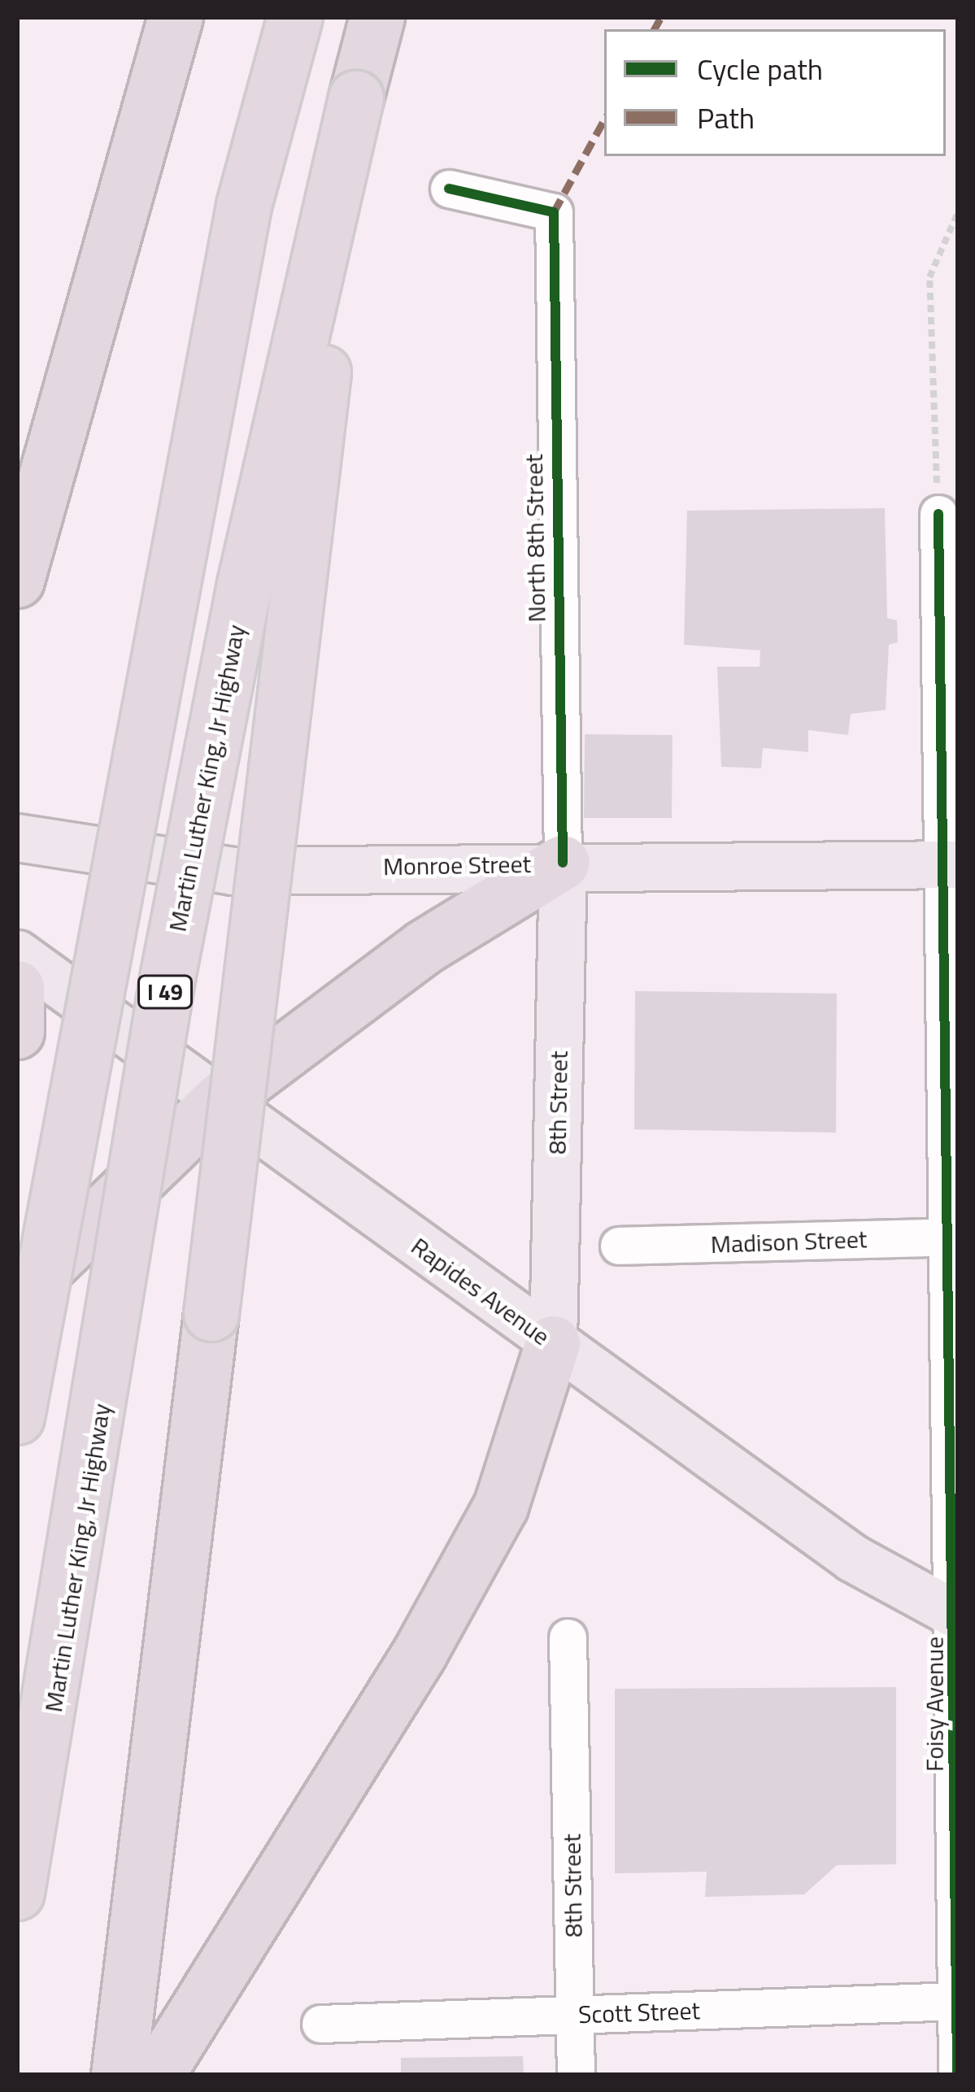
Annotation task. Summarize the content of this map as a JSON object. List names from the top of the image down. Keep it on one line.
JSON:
{"streets":{"highway":["Martin Luther King, Jr Highway","I 49"],"main road":["Monroe Street","8th Street","Rapides Avenue"],"street":["North 8th Street","Madison Street","Foisy Avenue","Scott Street"]},"crossings":[["North 8th Street","Monroe Street"],["North 8th Street","8th Street"],["Monroe Street","8th Street"],["Monroe Street","Foisy Avenue"],["8th Street","Rapides Avenue"],["8th Street","Scott Street"],["Madison Street","Foisy Avenue"],["Rapides Avenue","Foisy Avenue"],["Foisy Avenue","Scott Street"]],"legend":["Cycle path","Path"]}
